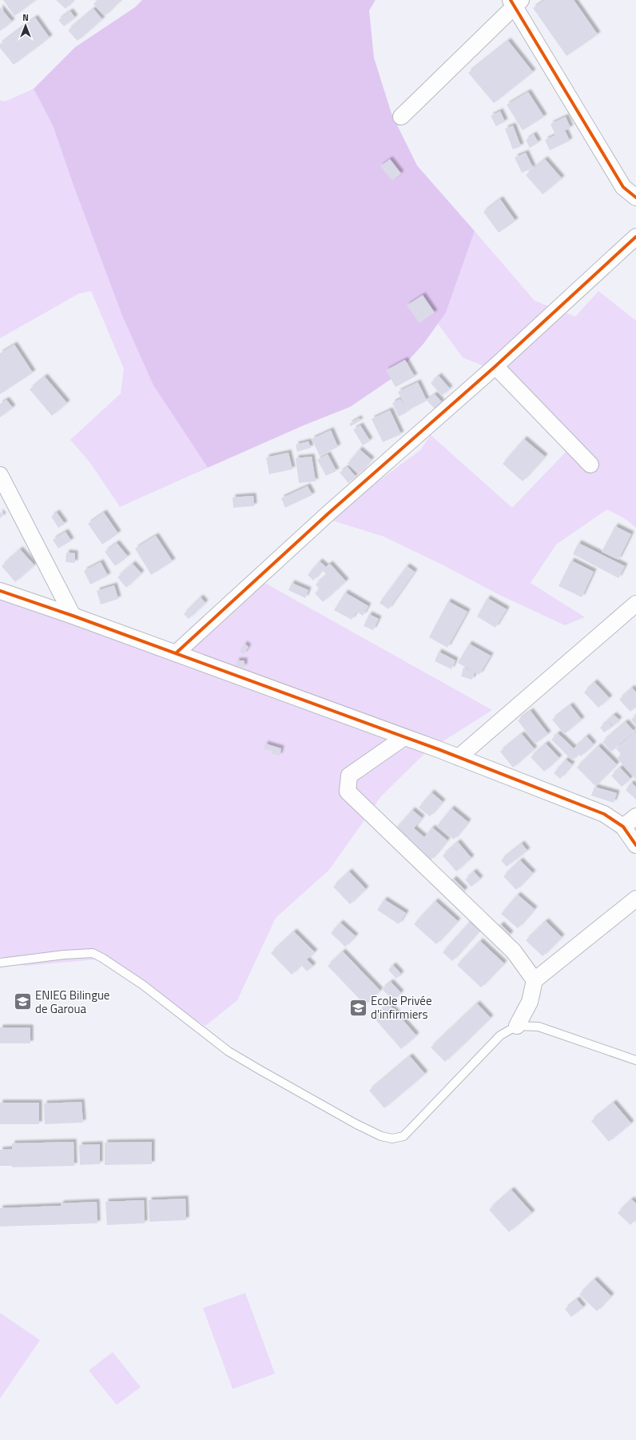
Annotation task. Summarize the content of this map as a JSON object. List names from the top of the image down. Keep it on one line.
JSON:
{"places":{"school or university":["ENIEG Bilingue de Garoua","Ecole Privée d'infirmiers"]},"north":"top"}
